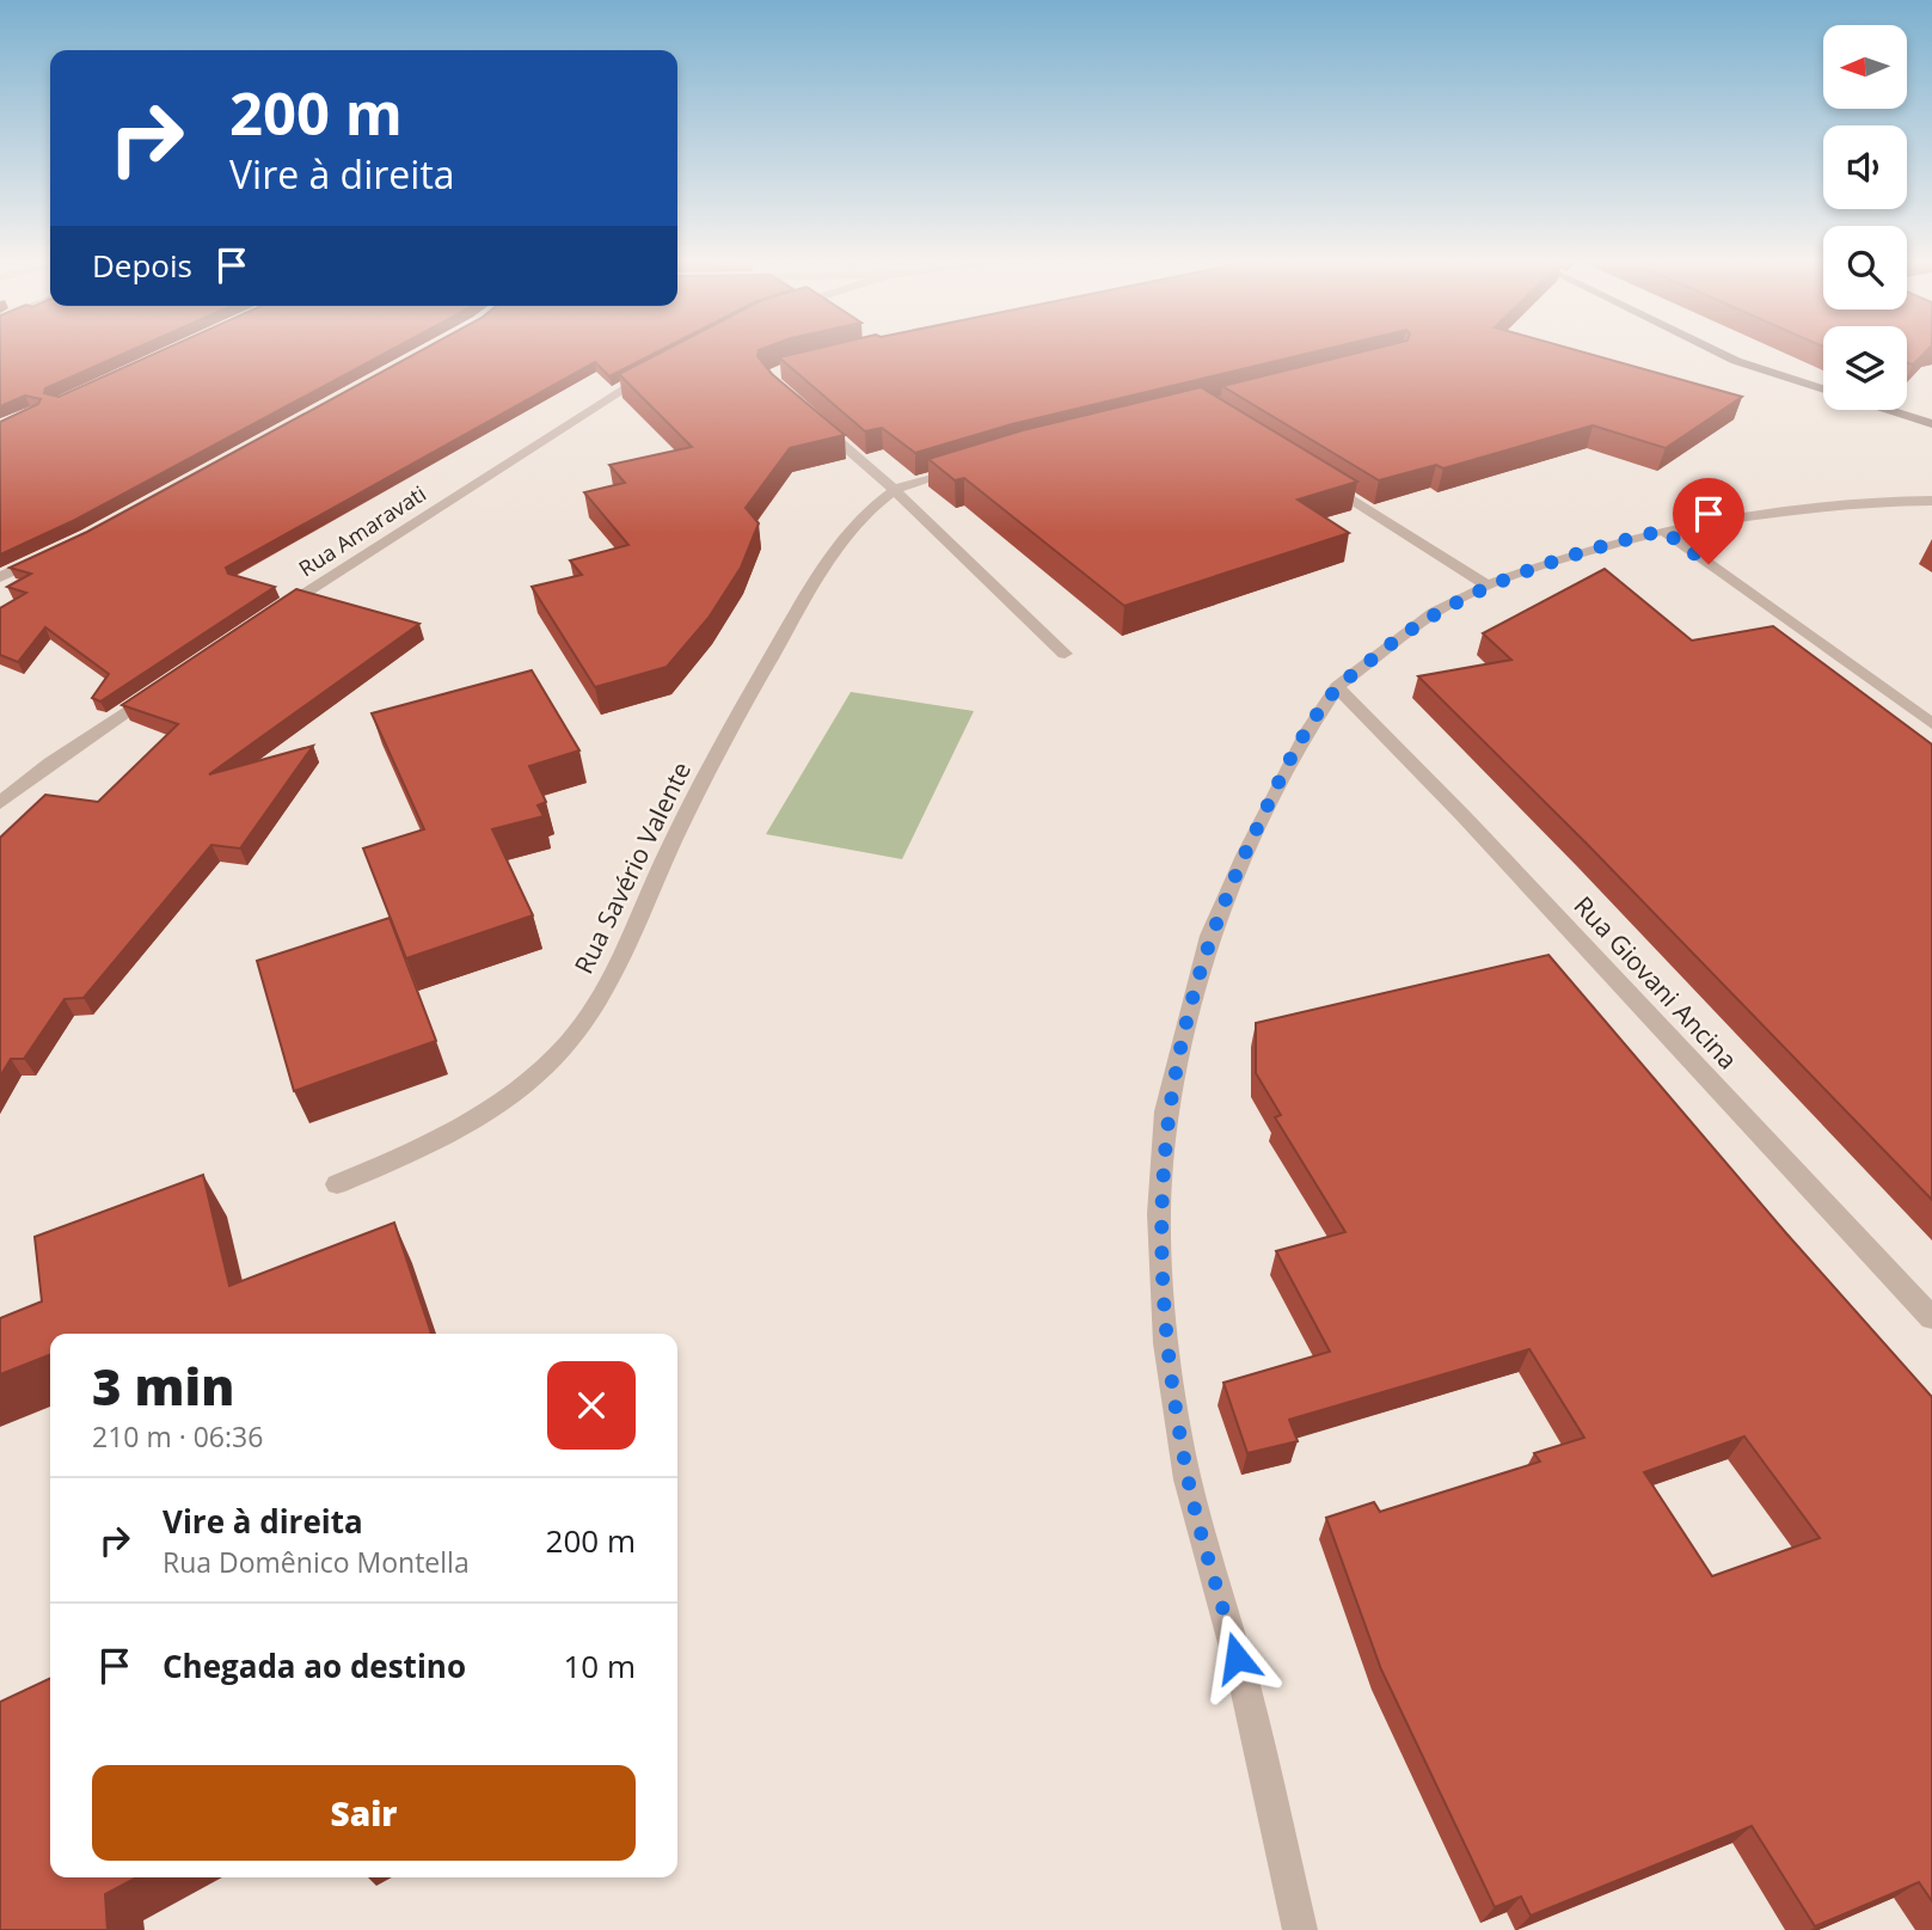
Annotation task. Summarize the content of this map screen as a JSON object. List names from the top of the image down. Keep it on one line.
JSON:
{"streets":{"street":["Rua Amaravati","Rua Savério Valente","Rua Giovani Ancina"]},"north":"left","page":{"turn":["200 m","Vire à direita"],"then":"Depois","heading":["3 min","210 m · 06:36"],"list":[{"name":"Vire à direita","note":"Rua Domênico Montella","value":"200 m"},{"name":"Chegada ao destino","value":"10 m"}],"buttons":"Sair"}}
